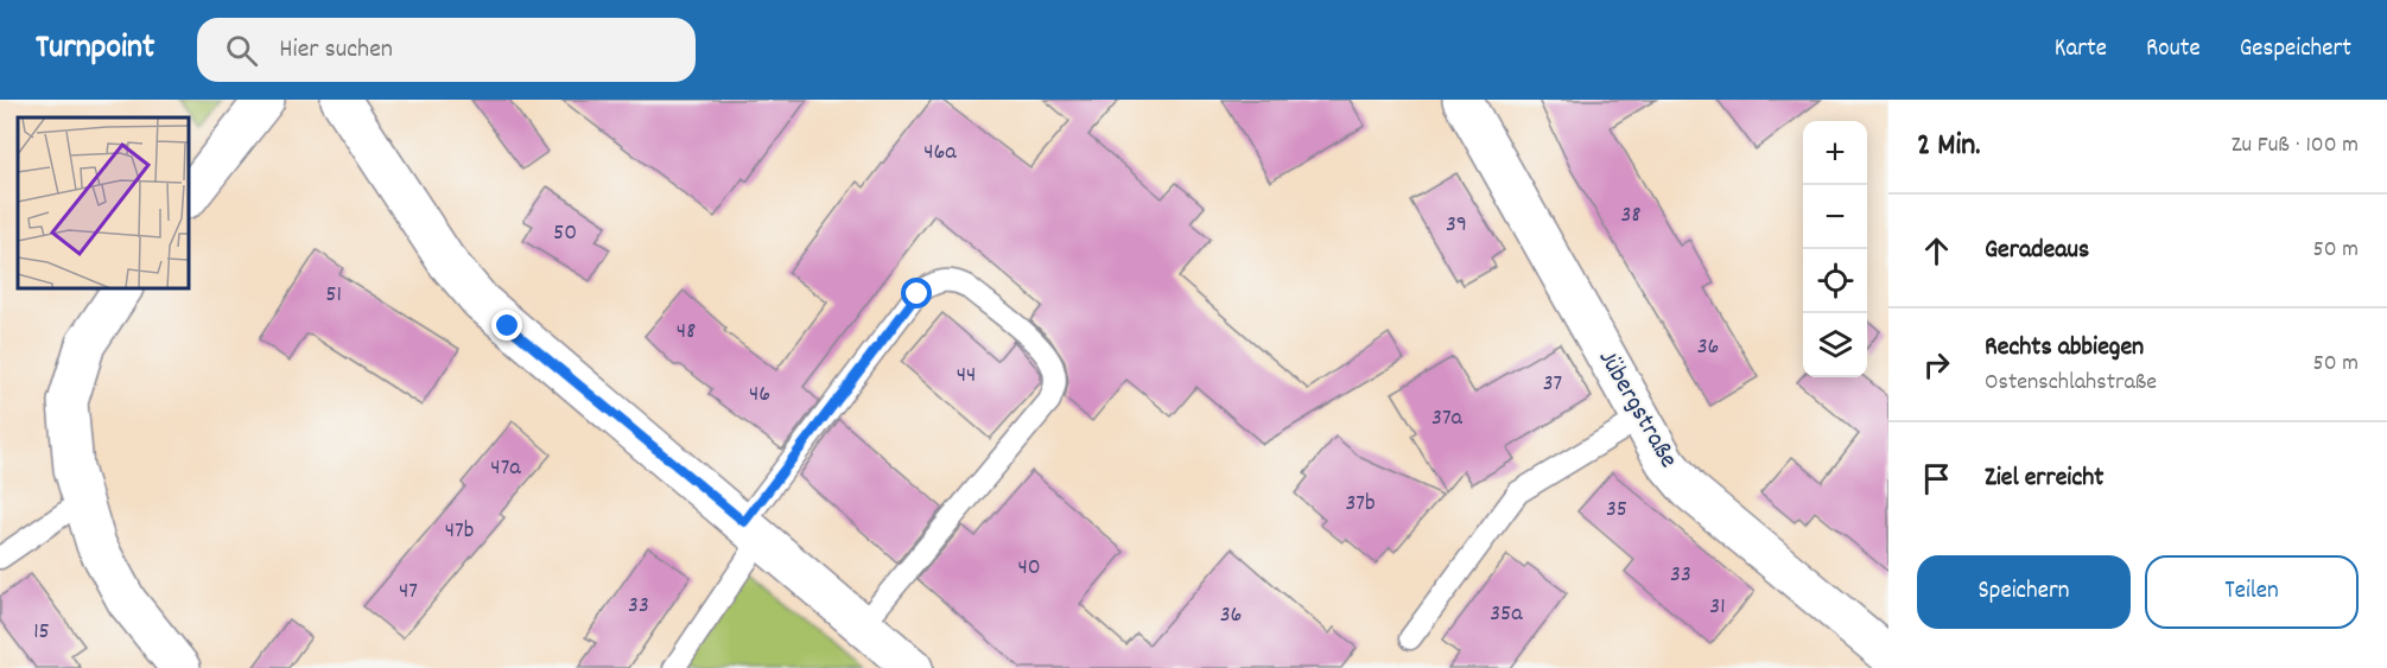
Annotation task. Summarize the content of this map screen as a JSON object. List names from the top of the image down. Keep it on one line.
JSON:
{"streets":{"street":["Jübergstraße"]},"house_numbers":["46a","38","39","50","51","48","36","44","37","46","37a","47a","37b","35","47b","40","33","47","33","31","35a","36","15"],"page":{"header":"Turnpoint","search":"Hier suchen","nav":["Karte","Route","Gespeichert"],"heading":["2 Min.","Zu Fuß · 100 m"],"map_buttons":["+","−"],"list":[["Geradeaus","50 m"],["Rechts abbiegen","Ostenschlahstraße","50 m"],"Ziel erreicht"],"buttons":["Speichern","Teilen"]}}
